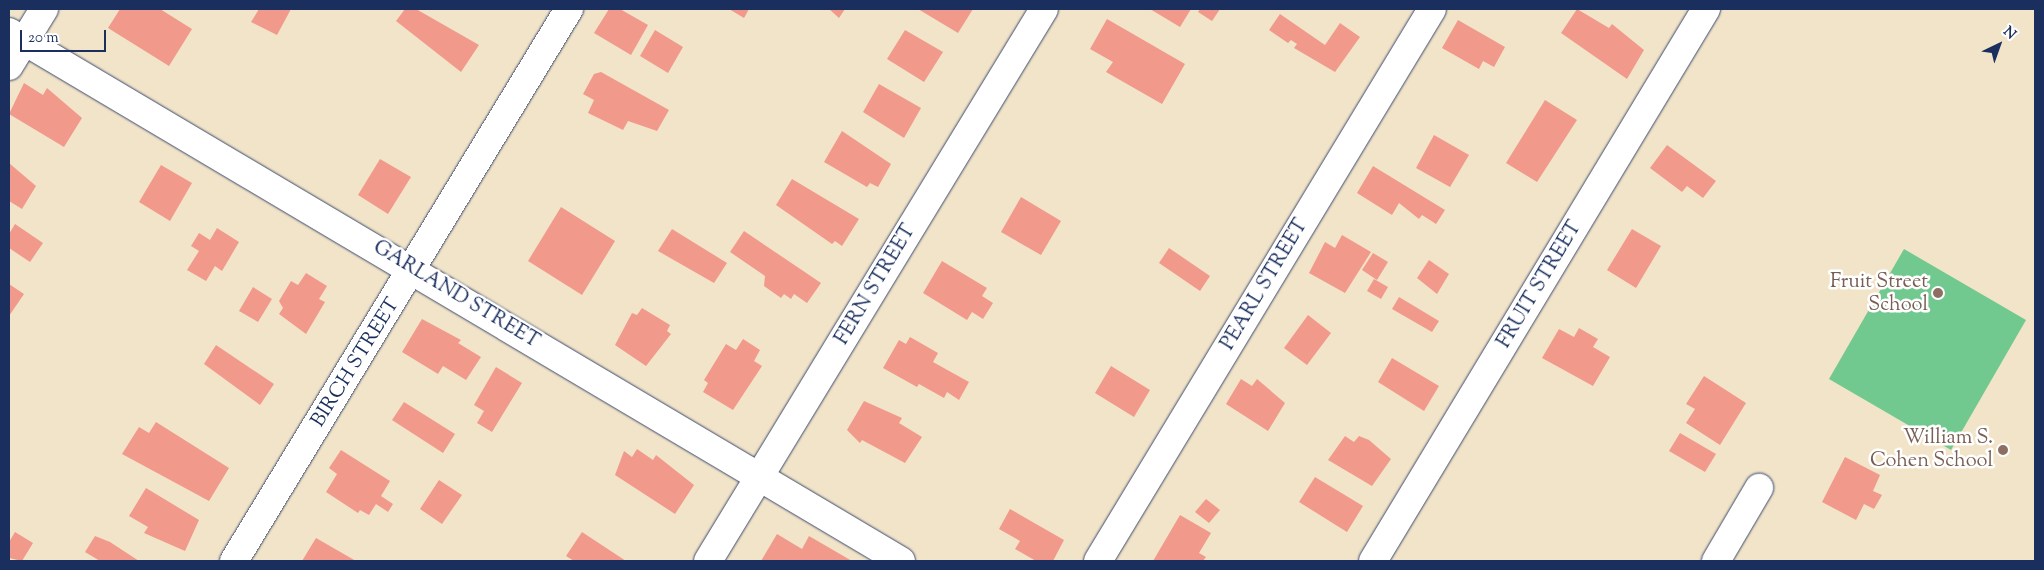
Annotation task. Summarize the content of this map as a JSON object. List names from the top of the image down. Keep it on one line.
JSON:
{"streets":{"street":["FERN STREET","PEARL STREET","FRUIT STREET","GARLAND STREET","BIRCH STREET"]},"crossings":[["FERN STREET","GARLAND STREET"],["GARLAND STREET","BIRCH STREET"]],"places":["Fruit Street School","William S. Cohen School"],"scale_bar":"20 m","north":"top right"}
